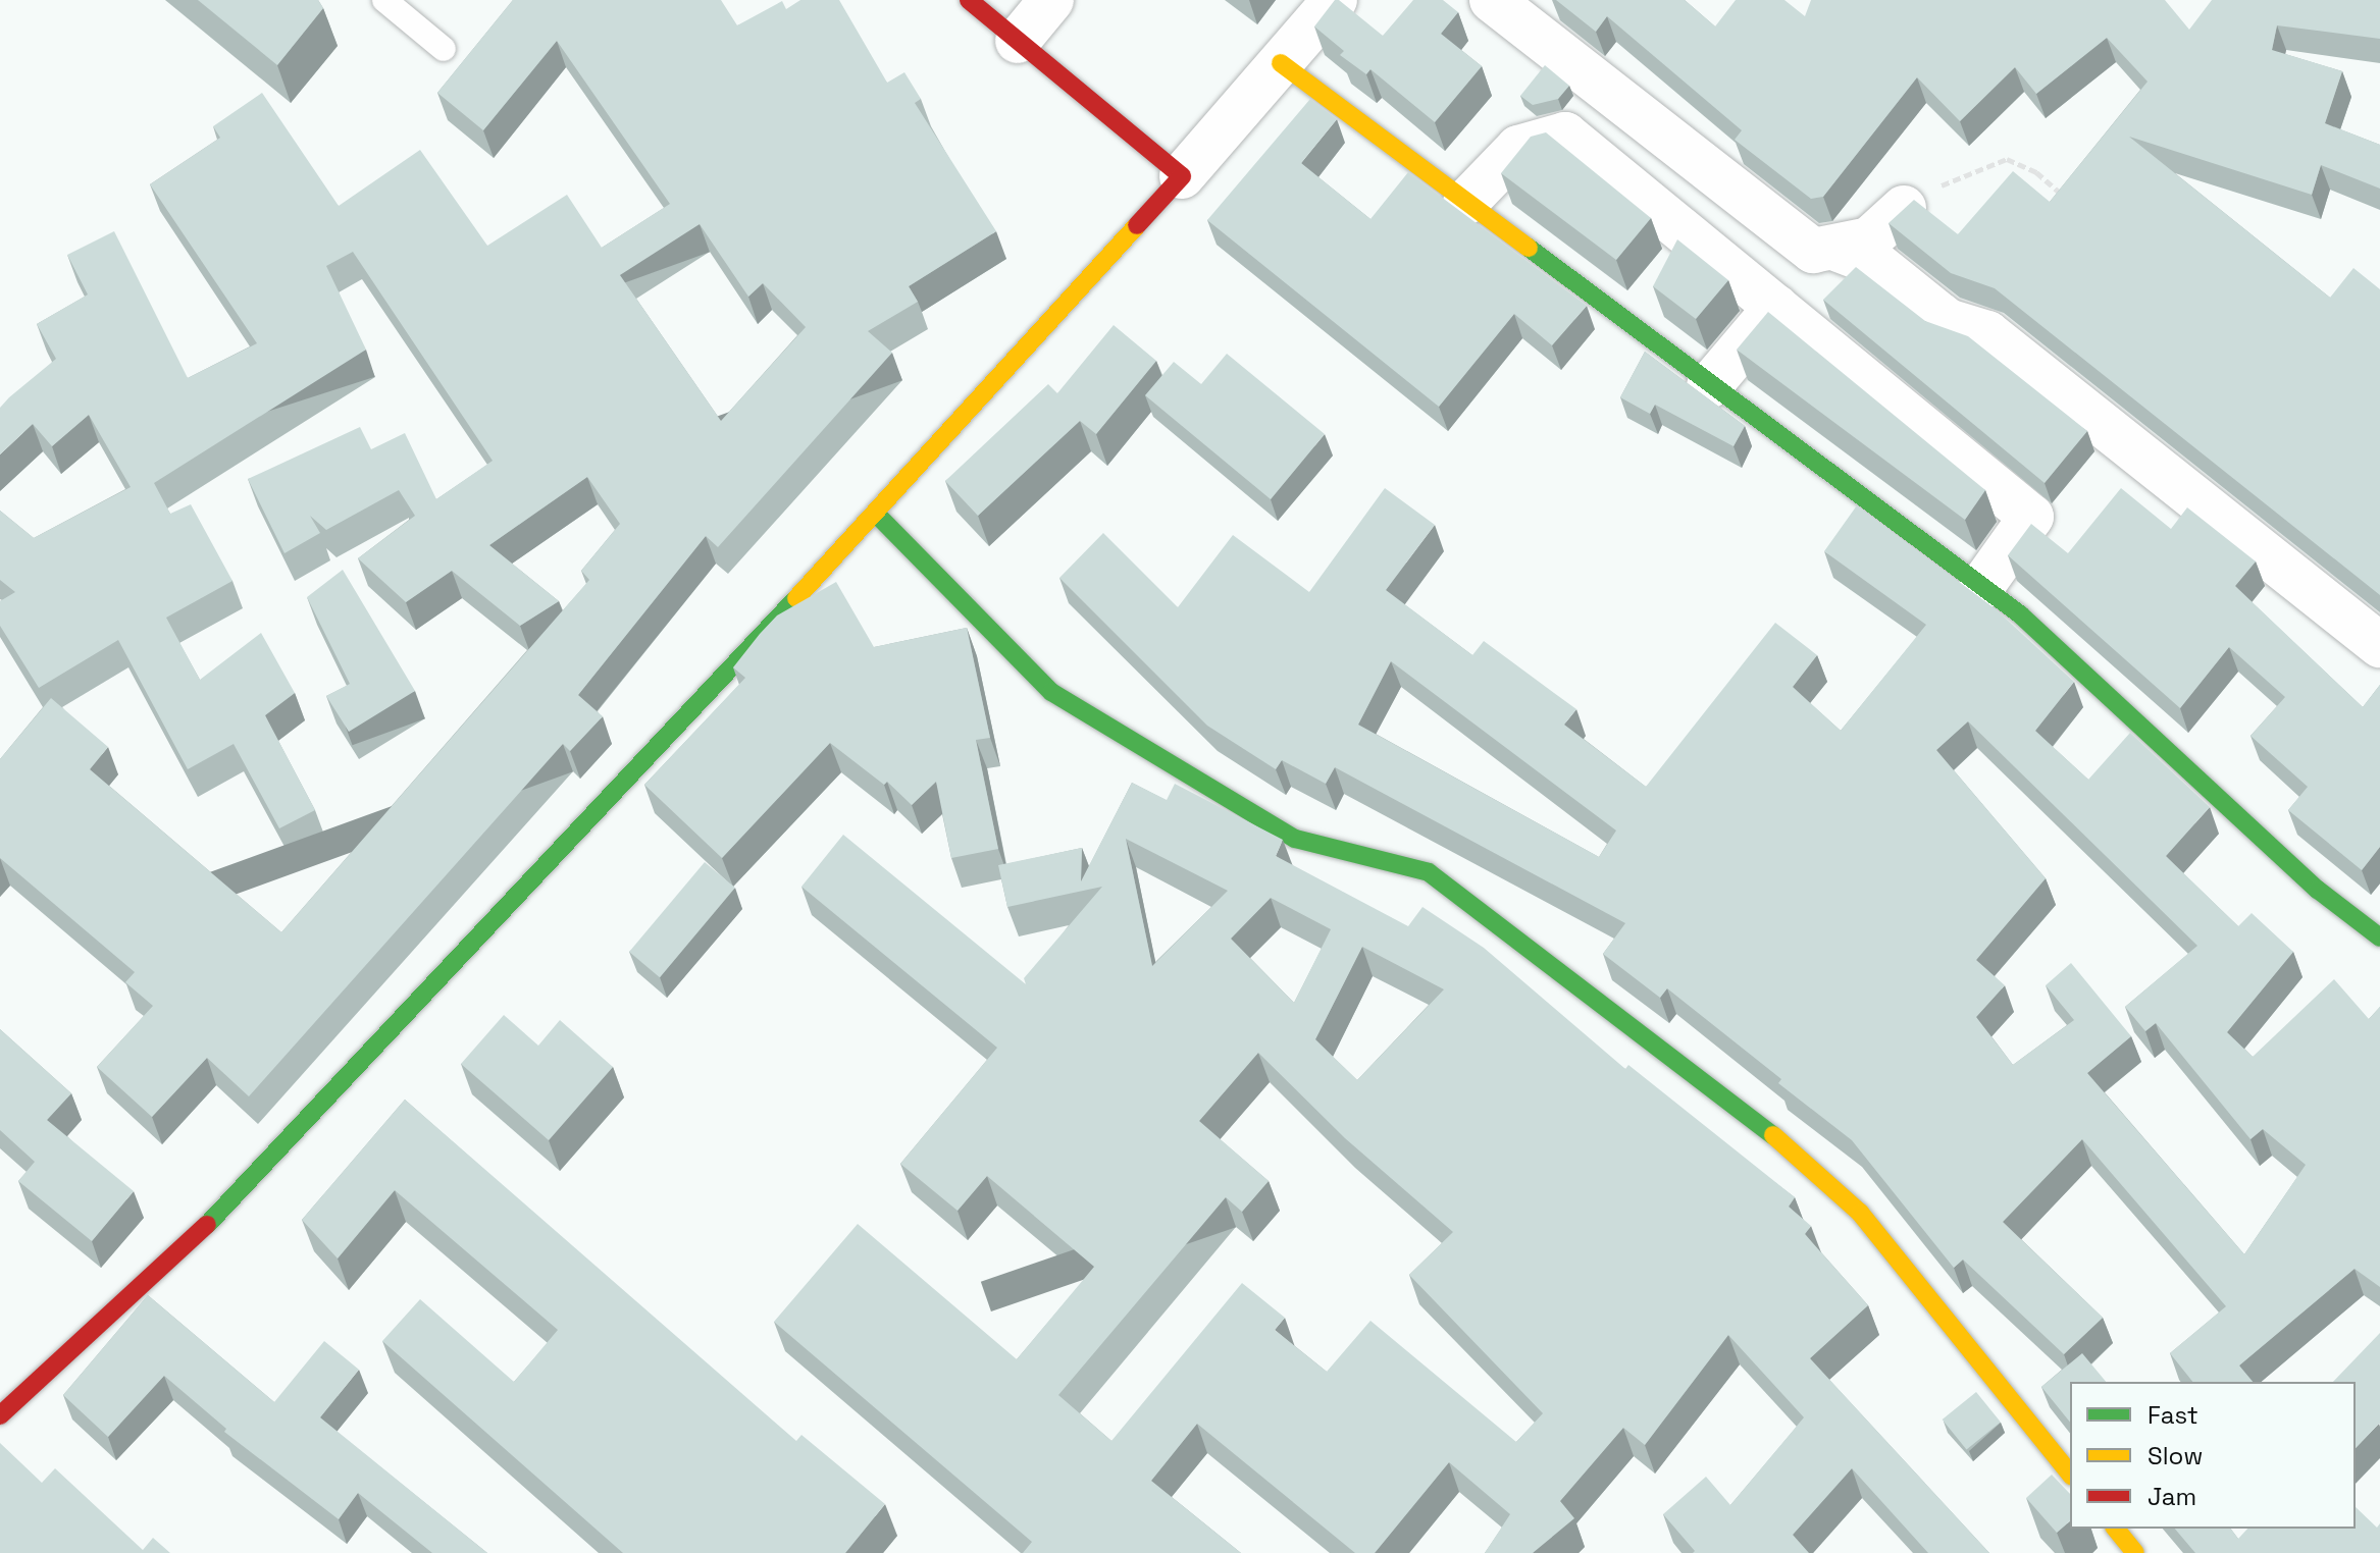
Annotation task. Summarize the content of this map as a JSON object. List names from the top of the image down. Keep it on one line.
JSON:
{"legend":["Fast","Slow","Jam"]}
